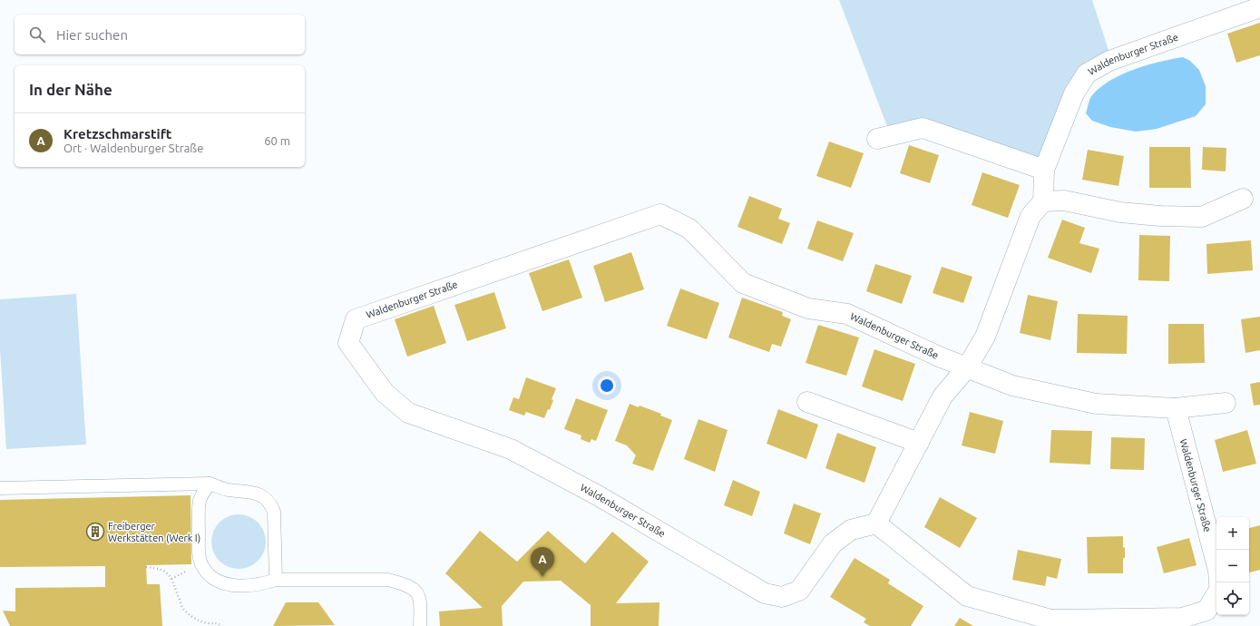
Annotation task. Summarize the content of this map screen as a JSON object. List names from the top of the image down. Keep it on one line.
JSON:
{"streets":{"street":["Waldenburger Straße"]},"places":{"building":["Freiberger Werkstätten (Werk I)"]},"page":{"search":"Hier suchen","heading":"In der Nähe","list":[{"mark":"A","name":"Kretzschmarstift","note":"Ort · Waldenburger Straße","value":"60 m"}],"map_buttons":["+","−"],"pins":"A"}}
